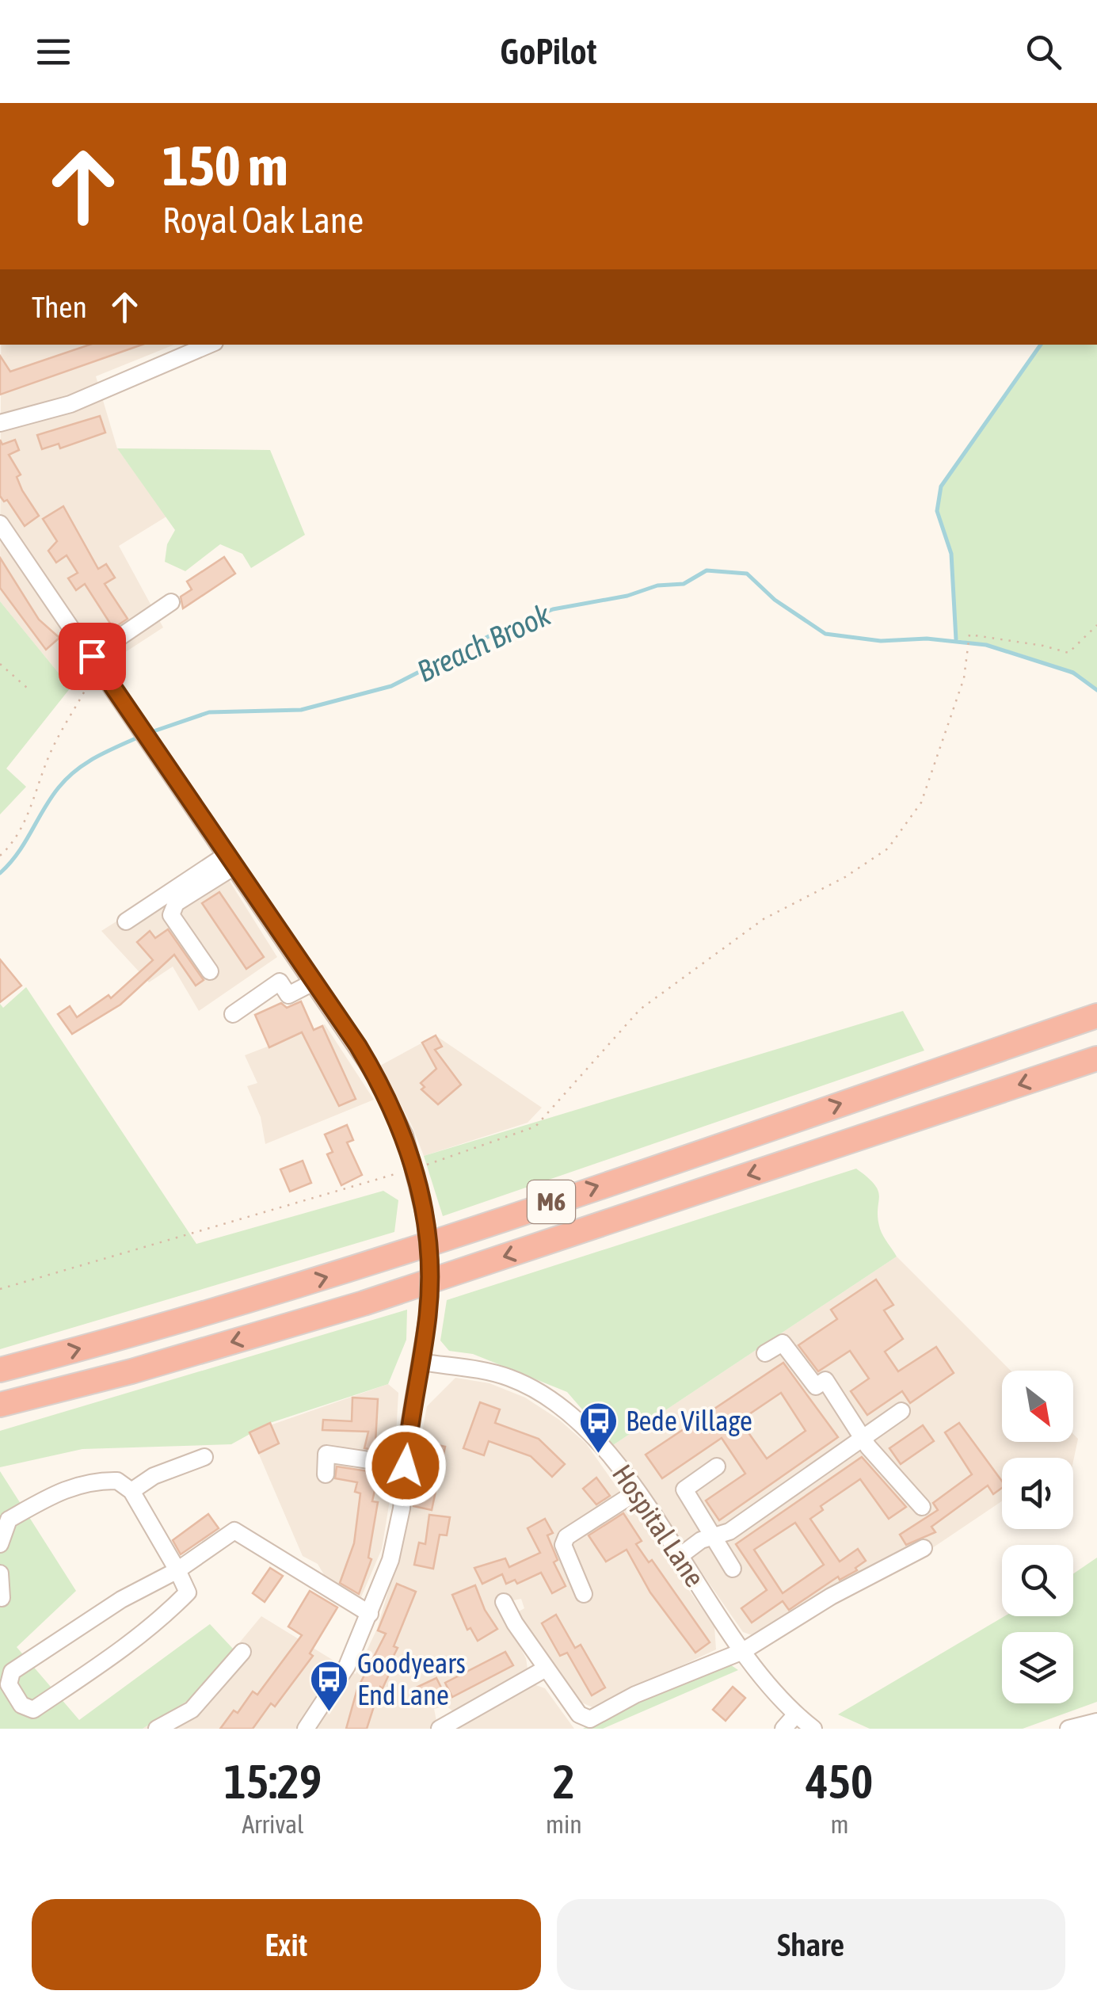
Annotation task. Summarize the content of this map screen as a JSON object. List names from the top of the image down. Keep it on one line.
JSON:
{"streets":{"highway":["M6"],"street":["Hospital Lane"]},"water":["Breach Brook"],"places":{"bus stop":["Bede Village","Goodyears End Lane"]},"north":"bottom right","page":{"header":"GoPilot","turn":["150 m","Royal Oak Lane"],"then":"Then","eta":["15:29","Arrival","2","min","450","m"],"buttons":["Exit","Share"]}}
